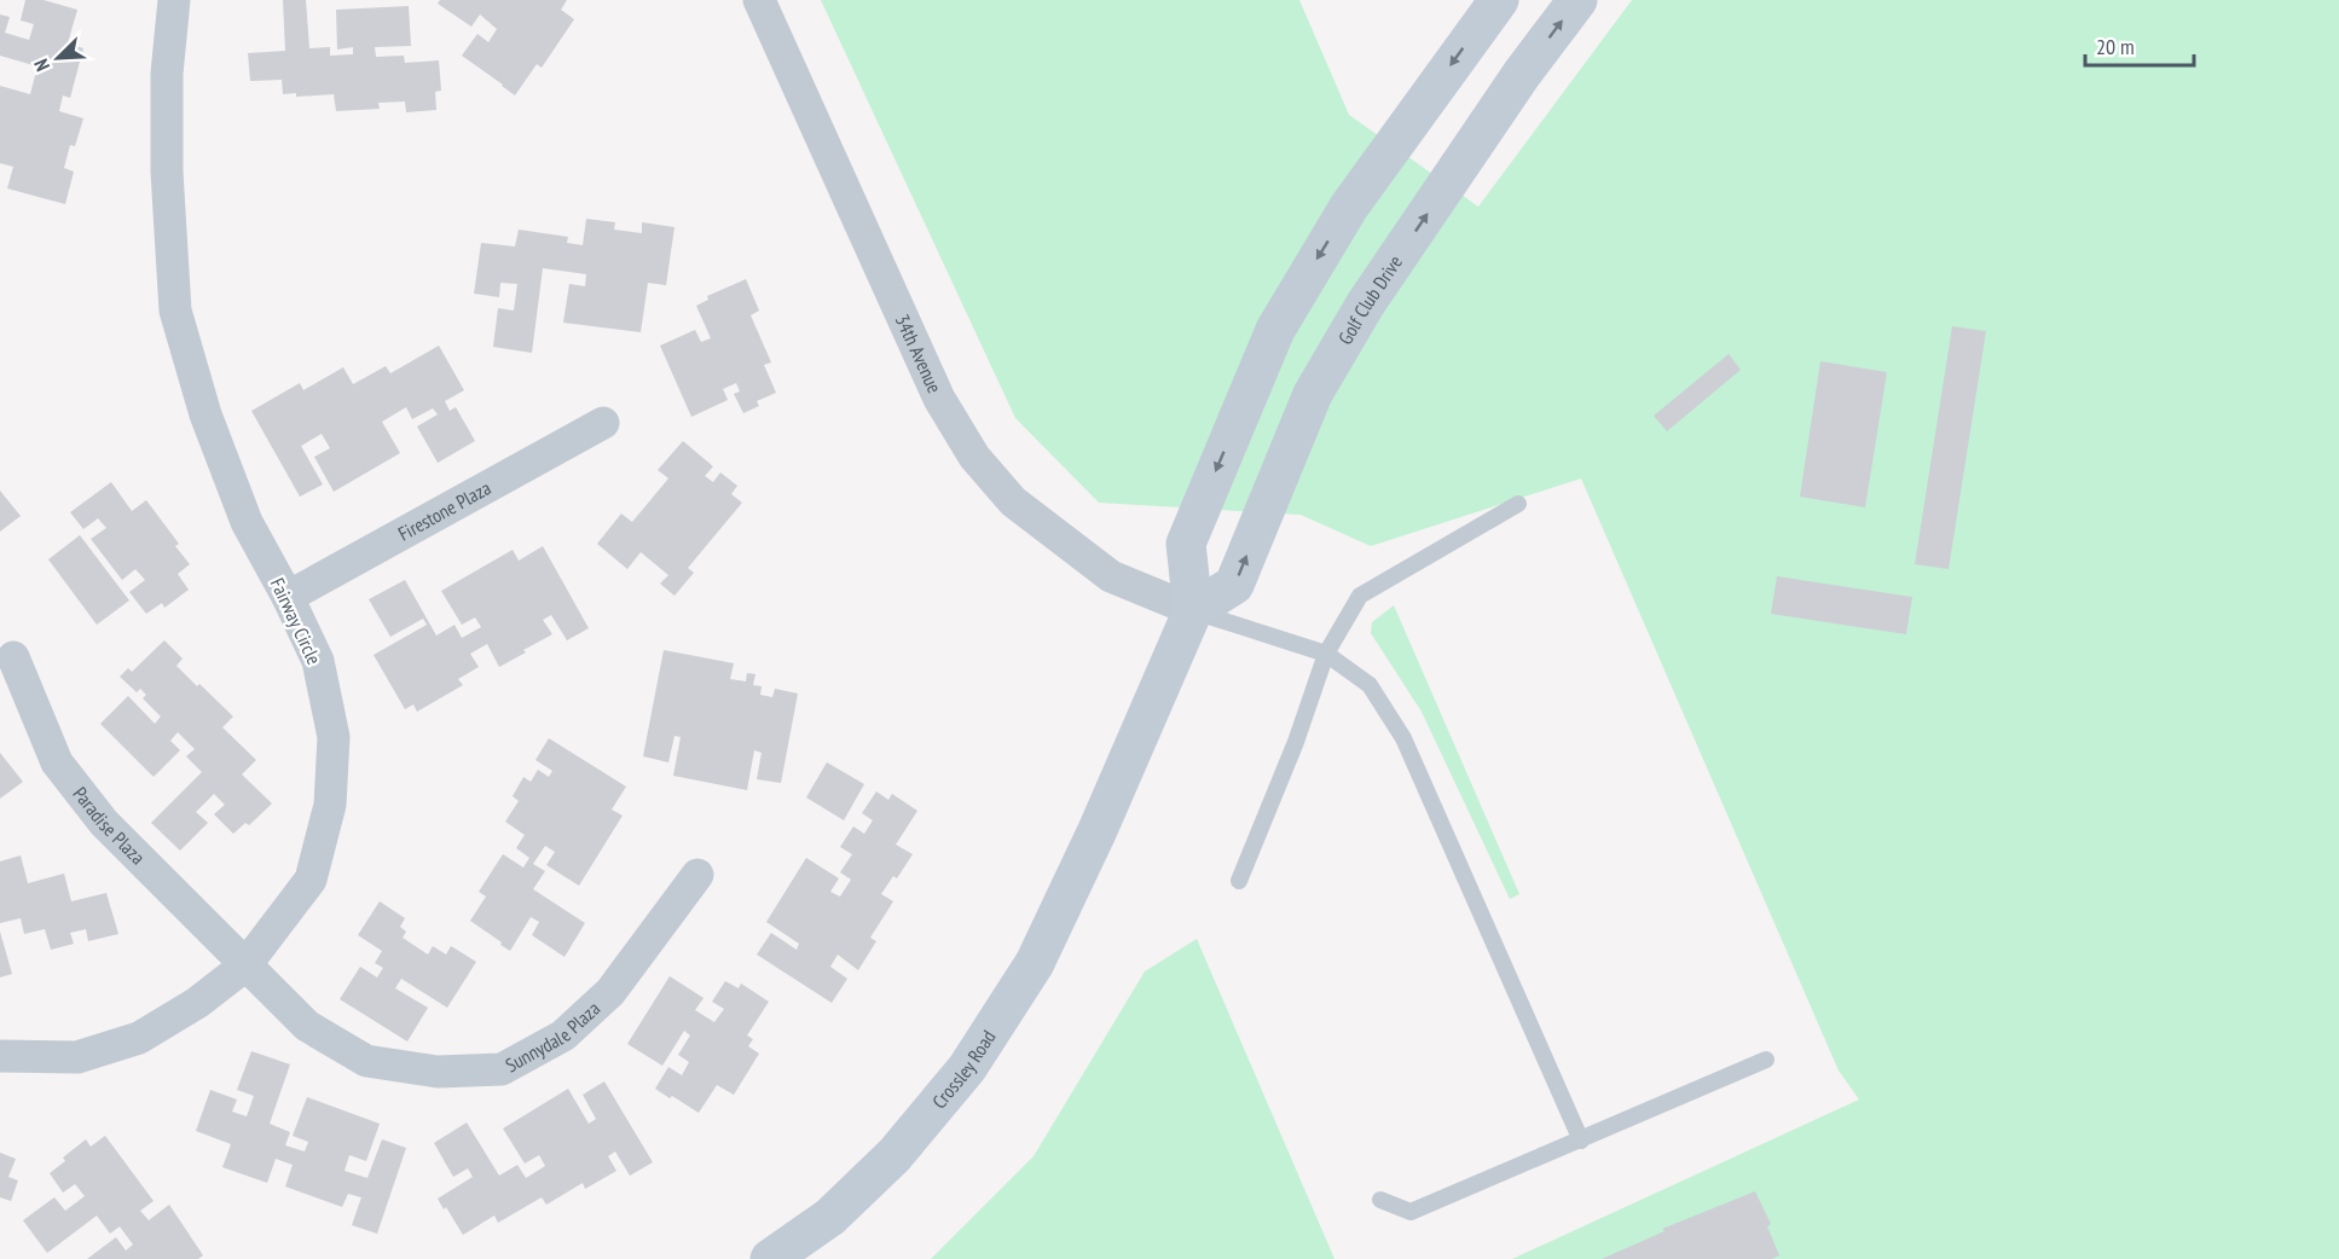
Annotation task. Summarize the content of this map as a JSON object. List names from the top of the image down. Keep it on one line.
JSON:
{"streets":{"street":["Golf Club Drive","34th Avenue","Firestone Plaza","Fairway Circle","Paradise Plaza","Sunnydale Plaza","Crossley Road"]},"crossings":[["Golf Club Drive","34th Avenue"],["Golf Club Drive","Crossley Road"],["34th Avenue","Crossley Road"],["Firestone Plaza","Fairway Circle"],["Fairway Circle","Paradise Plaza"],["Fairway Circle","Sunnydale Plaza"],["Paradise Plaza","Sunnydale Plaza"]],"scale_bar":"20 m","north":"bottom left"}
